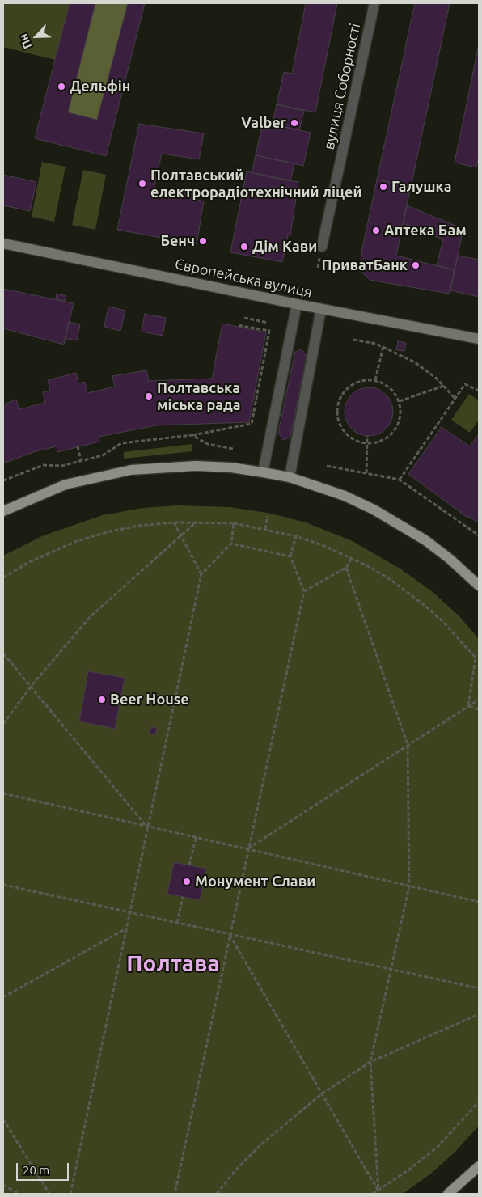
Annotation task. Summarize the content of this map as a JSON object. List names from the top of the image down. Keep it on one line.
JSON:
{"streets":{"main road":["Європейська вулиця"],"street":["вулиця Соборності"]},"districts":["Полтава"],"places":["Дельфін","Valber","Полтавський електрорадіотехнічний ліцей","Галушка","Аптека Бам","Бенч","Дім Кави","ПриватБанк","Полтавська міська рада","Beer House","Монумент Слави"],"scale_bar":"20 m","north":"bottom left"}
